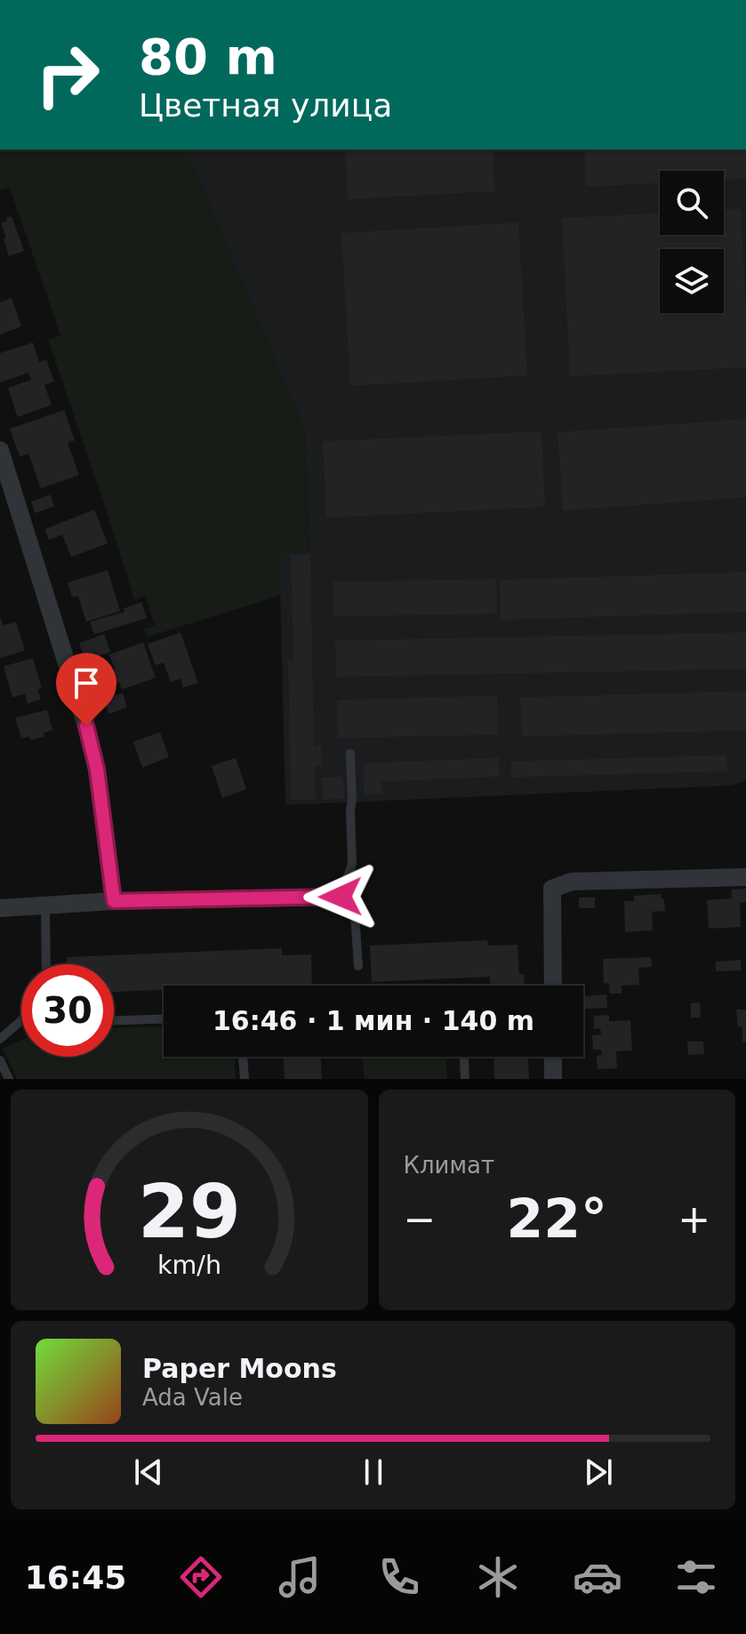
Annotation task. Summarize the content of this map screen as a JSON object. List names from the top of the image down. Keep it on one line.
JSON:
{"page":{"turn":["80 m","Цветная улица"],"limit":"30","trip":"16:46 · 1 мин · 140 m","tile":"Климат","heat":["−","22°","+"],"song":["Paper Moons","Ada Vale"],"tabs":"16:45","gauge":["29","km/h"]}}
